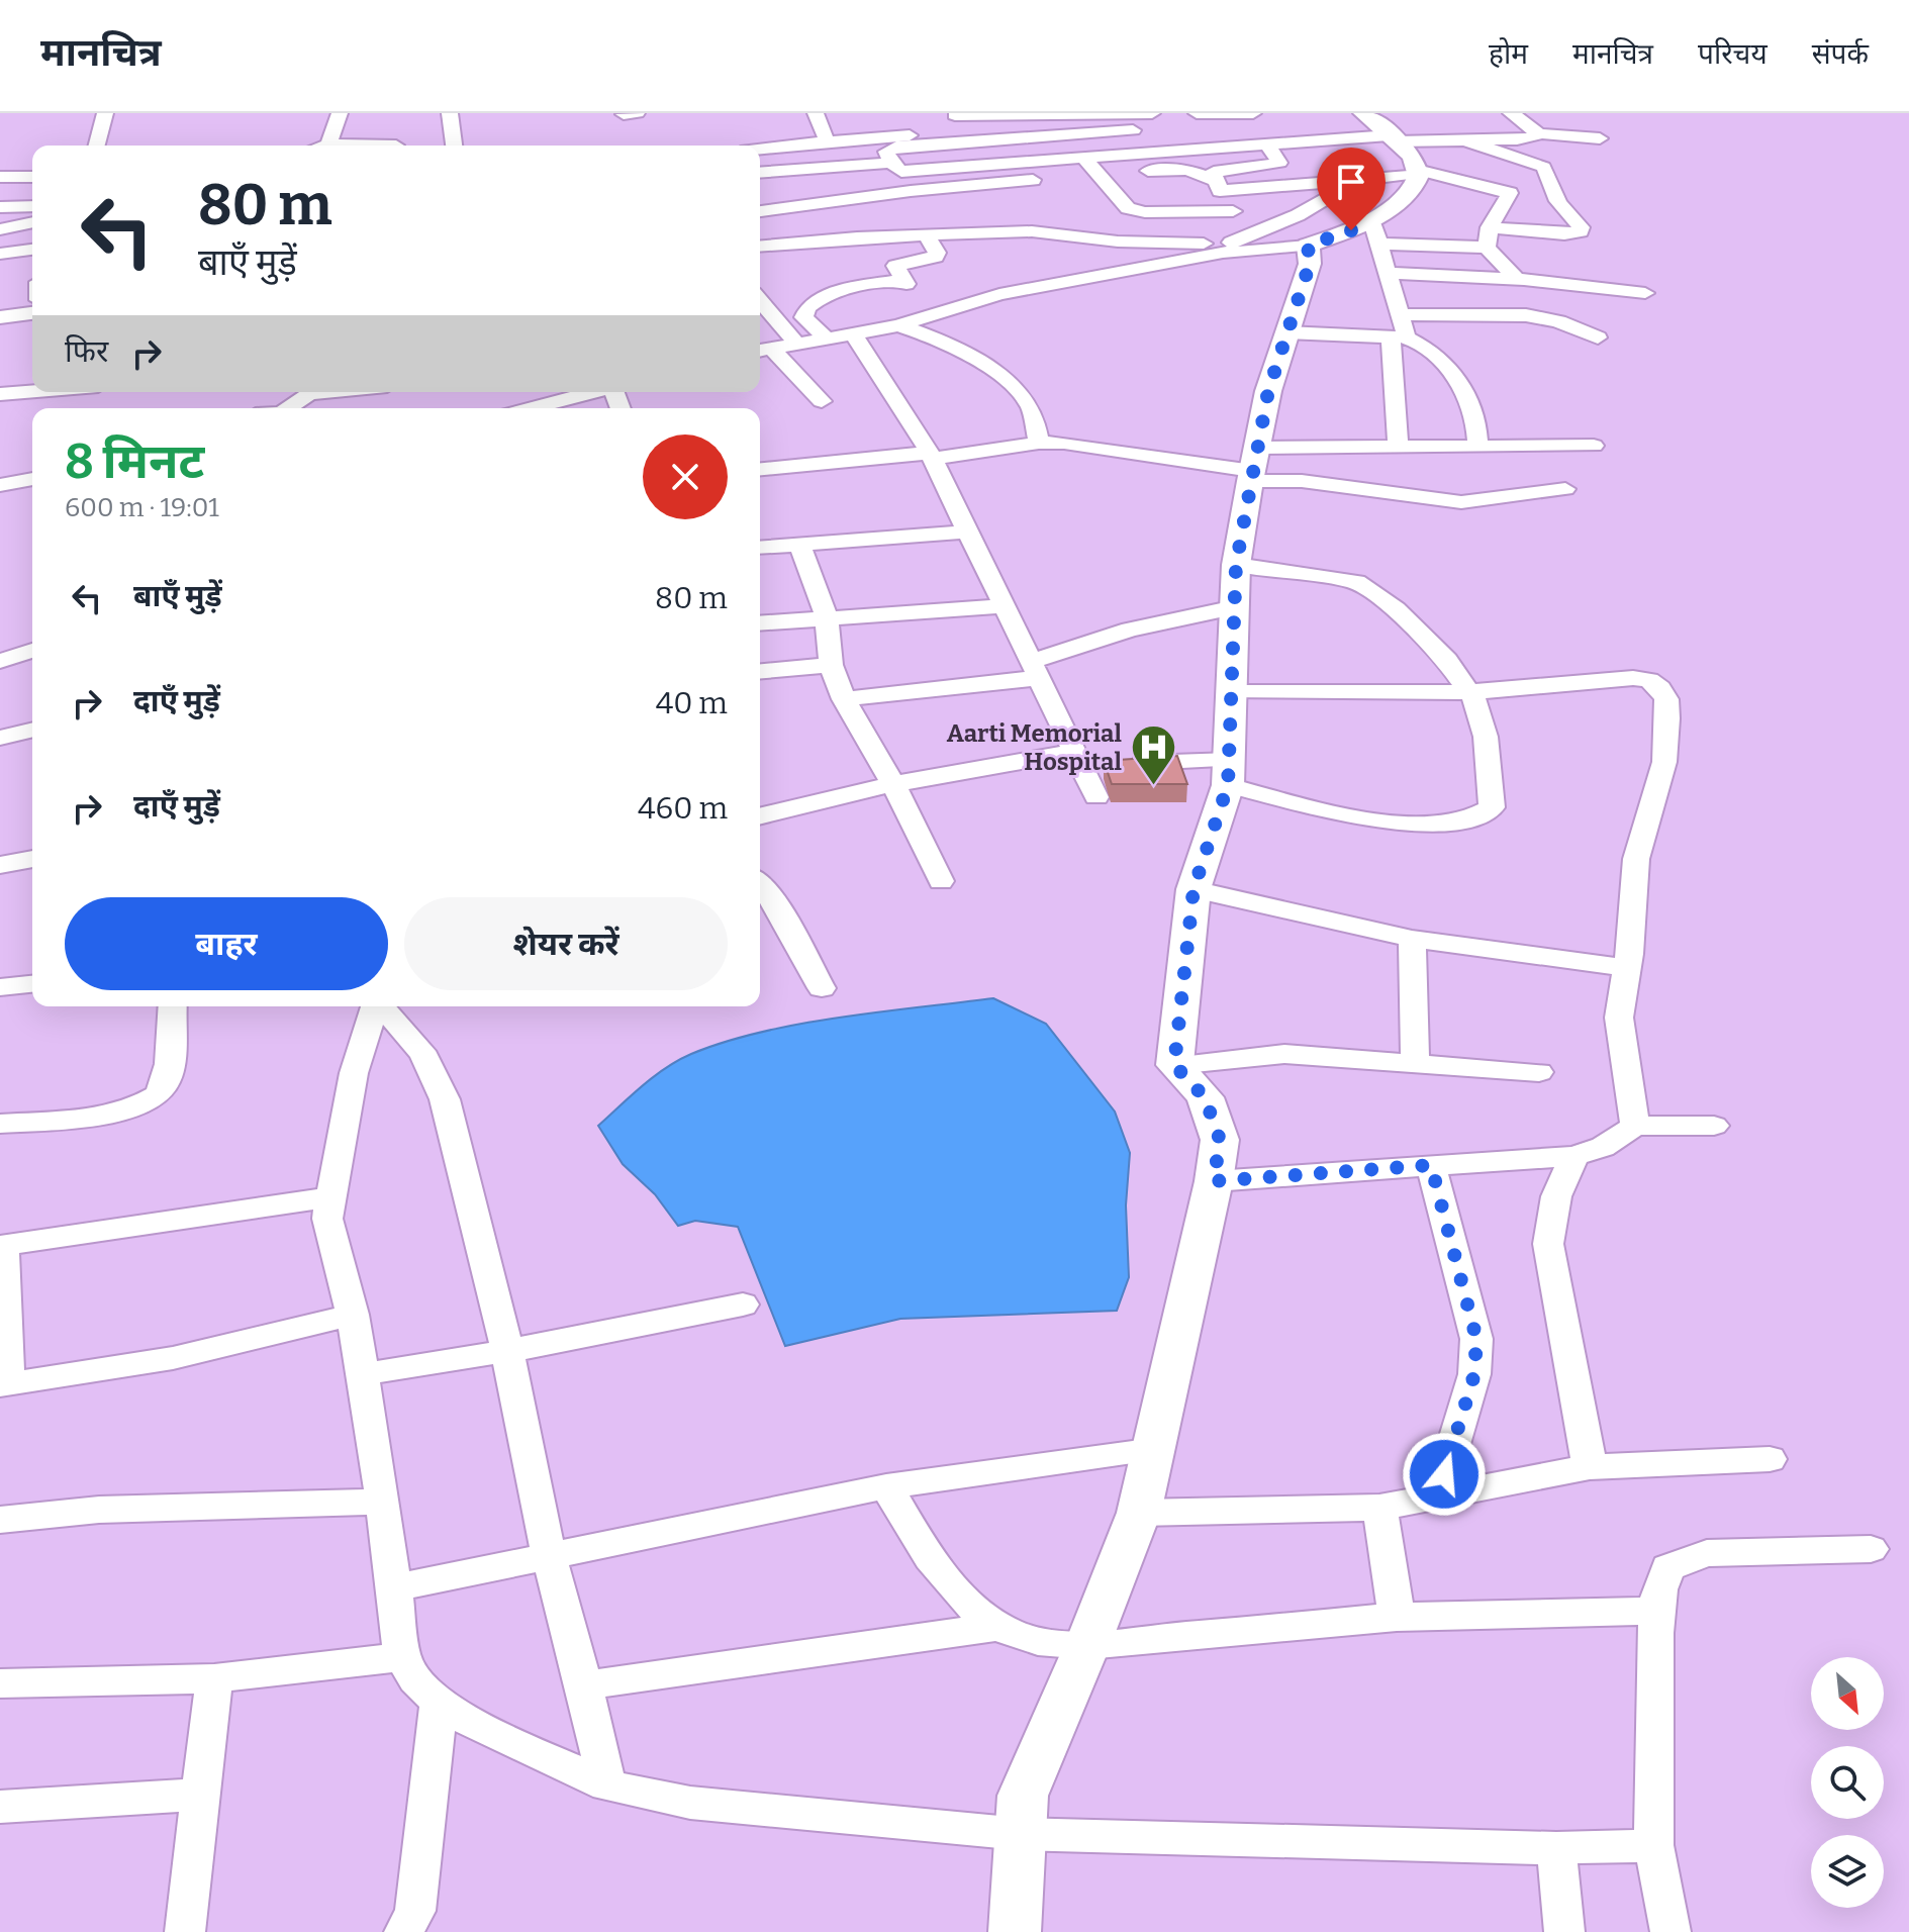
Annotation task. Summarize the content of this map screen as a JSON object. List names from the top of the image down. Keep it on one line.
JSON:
{"places":{"hospital":["Aarti Memorial Hospital"]},"north":"bottom right","page":{"header":"मानचित्र","nav":["होम","मानचित्र","परिचय","संपर्क"],"turn":["80 m","बाएँ मुड़ें"],"then":"फिर","heading":["8 मिनट","600 m · 19:01"],"list":[{"name":"बाएँ मुड़ें","value":"80 m"},{"name":"दाएँ मुड़ें","value":"40 m"},{"name":"दाएँ मुड़ें","value":"460 m"}],"buttons":["बाहर","शेयर करें"]}}
